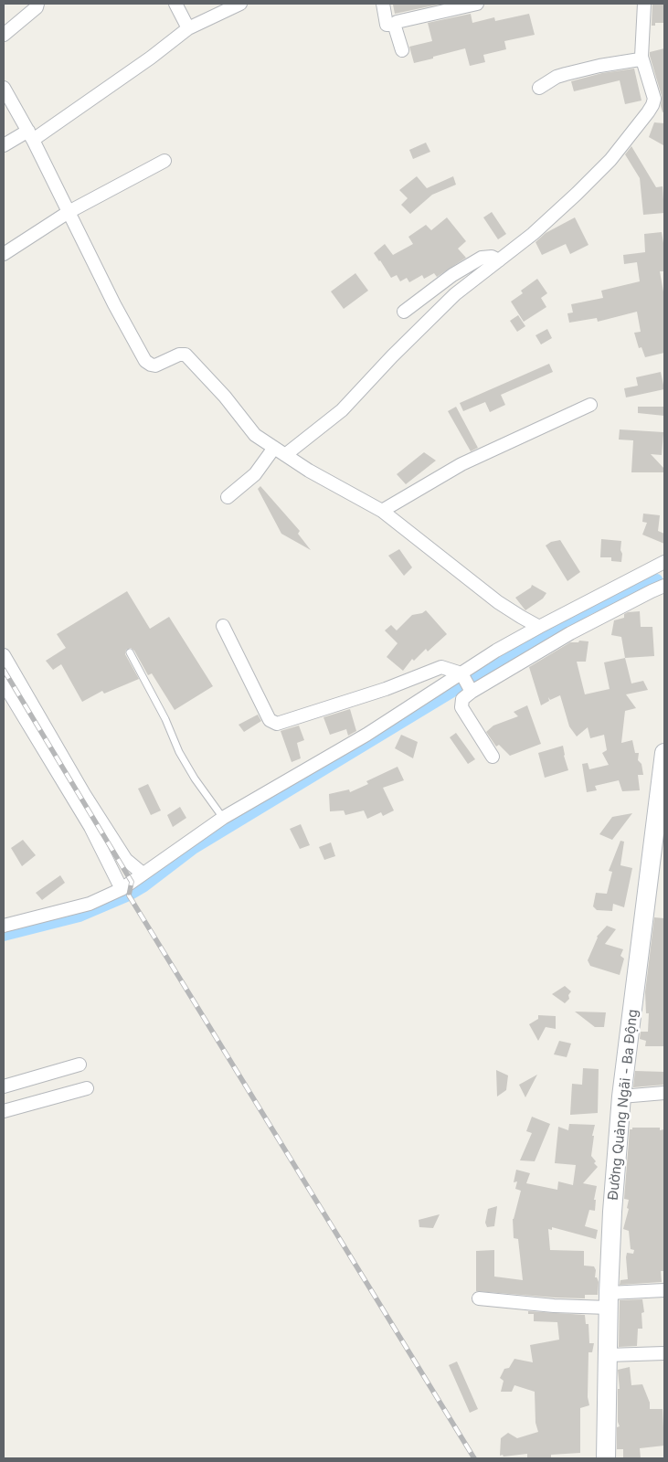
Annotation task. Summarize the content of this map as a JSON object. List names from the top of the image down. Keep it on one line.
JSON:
{"streets":{"main road":["Đường Quảng Ngãi - Ba Động"]}}
